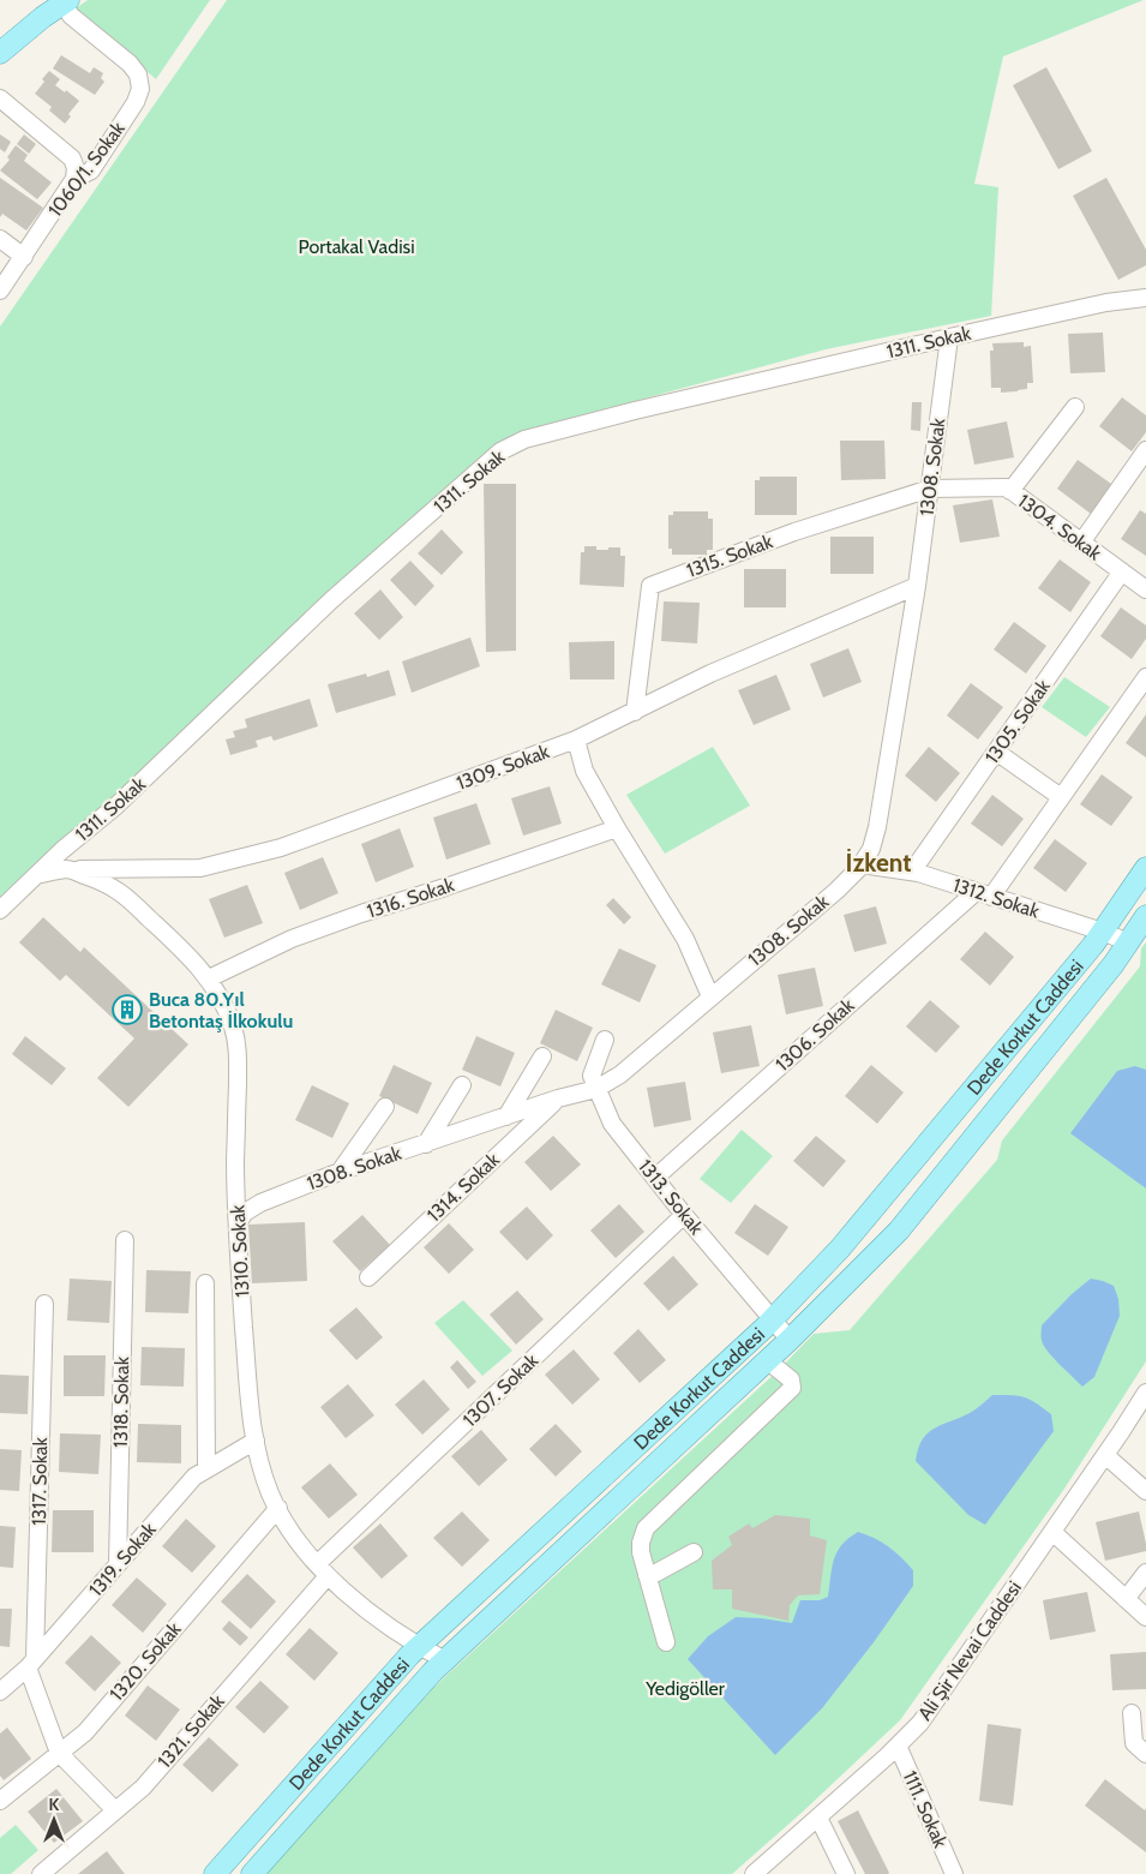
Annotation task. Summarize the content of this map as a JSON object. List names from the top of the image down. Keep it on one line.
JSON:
{"streets":{"main road":["Dede Korkut Caddesi"],"street":["1060/1. Sokak","1311. Sokak","1308. Sokak","1304. Sokak","1315. Sokak","1305. Sokak","1309. Sokak","1316. Sokak","1312. Sokak","1306. Sokak","1314. Sokak","1313. Sokak","1310. Sokak","1307. Sokak","1318. Sokak","1317. Sokak","1319. Sokak","Ali Şir Nevai Caddesi","1320. Sokak","1321. Sokak","1111. Sokak"]},"crossings":[["1311. Sokak","1308. Sokak"],["1308. Sokak","1304. Sokak"],["1308. Sokak","1315. Sokak"],["1308. Sokak","1309. Sokak"],["1308. Sokak","1312. Sokak"],["1308. Sokak","1314. Sokak"],["1308. Sokak","1313. Sokak"],["1308. Sokak","1310. Sokak"],["1304. Sokak","1315. Sokak"],["1304. Sokak","1305. Sokak"],["1315. Sokak","1309. Sokak"],["1305. Sokak","1312. Sokak"],["1309. Sokak","1310. Sokak"],["1316. Sokak","1310. Sokak"],["1312. Sokak","Dede Korkut Caddesi"],["1312. Sokak","1306. Sokak"],["Dede Korkut Caddesi","1313. Sokak"],["Dede Korkut Caddesi","1310. Sokak"],["1306. Sokak","1313. Sokak"],["1313. Sokak","1307. Sokak"],["1310. Sokak","1307. Sokak"],["1310. Sokak","1319. Sokak"],["1310. Sokak","1320. Sokak"],["1310. Sokak","1321. Sokak"],["1307. Sokak","1321. Sokak"],["1318. Sokak","1319. Sokak"],["1317. Sokak","1319. Sokak"],["Ali Şir Nevai Caddesi","1111. Sokak"]],"districts":["İzkent"],"parks":["Portakal Vadisi","Yedigöller"],"places":{"building":["Buca 80.Yıl Betontaş İlkokulu"]},"north":"top"}
